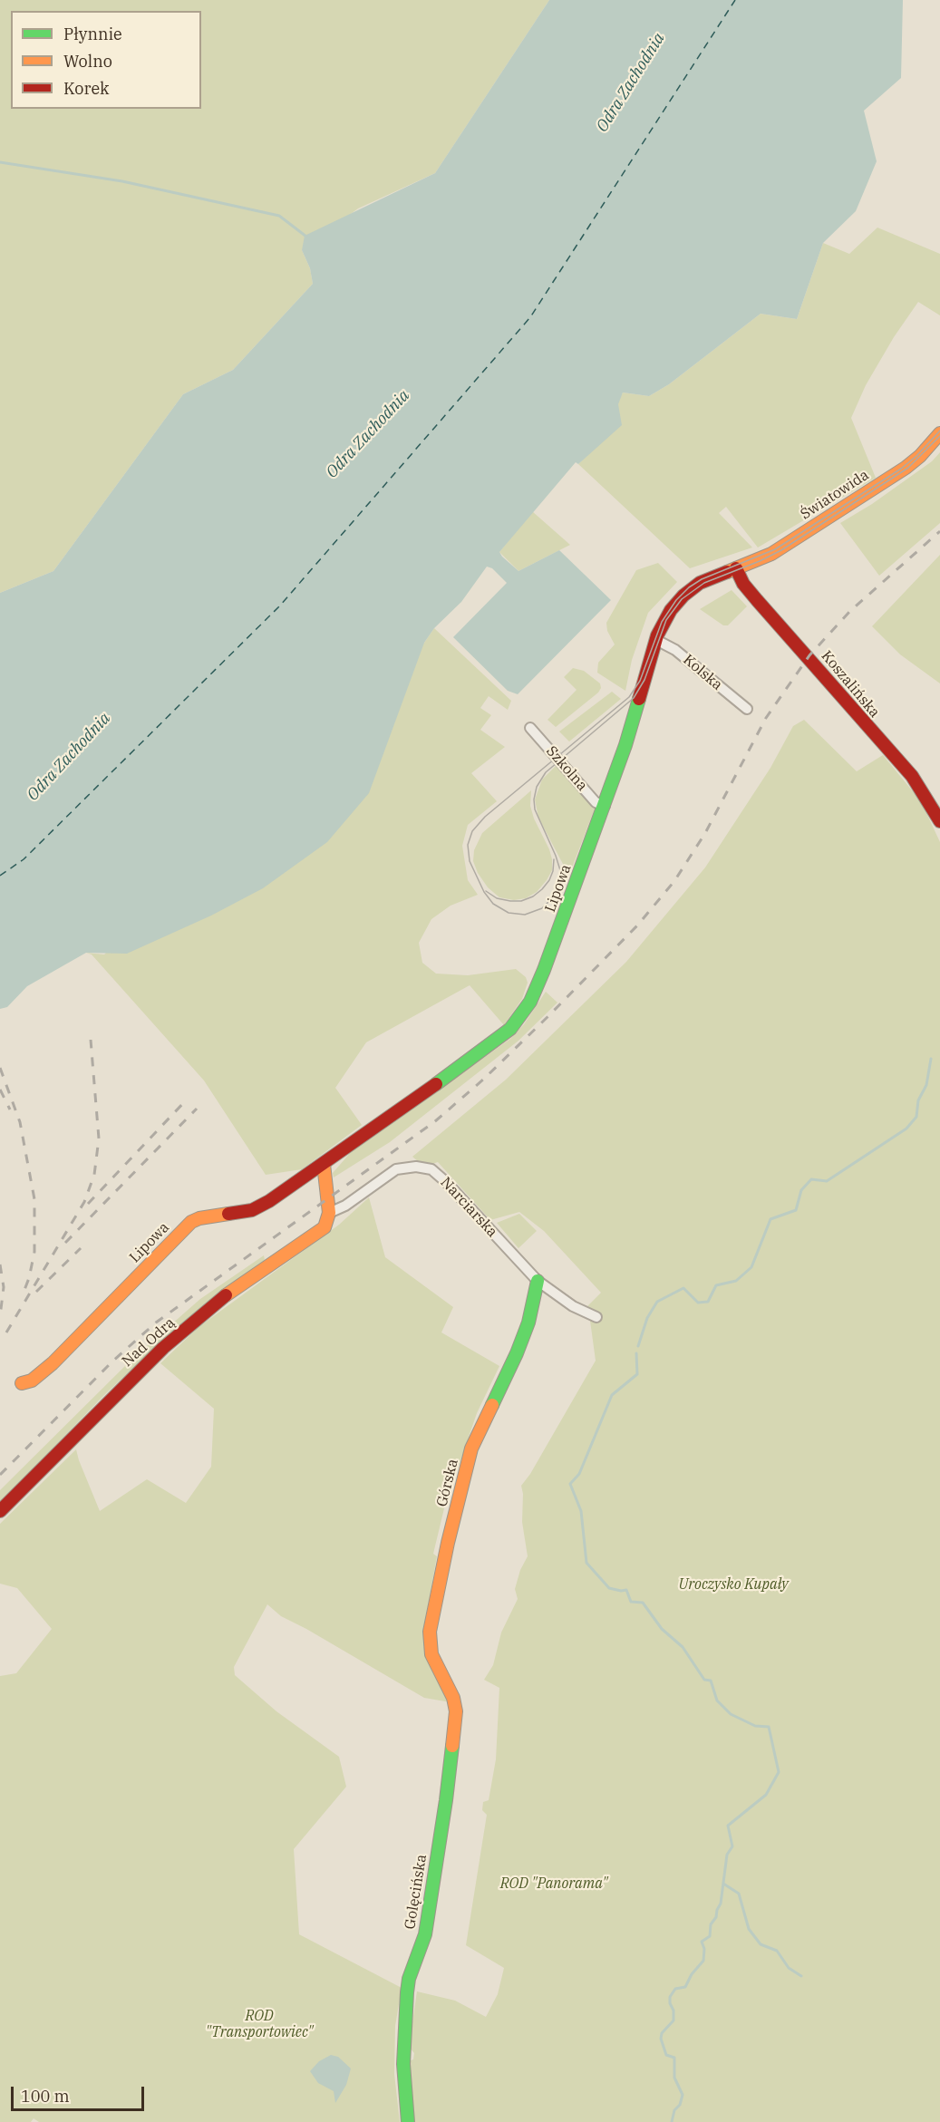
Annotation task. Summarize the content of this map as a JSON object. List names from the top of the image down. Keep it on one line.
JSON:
{"streets":{"street":["Światowida","Kolska","Koszalińska","Szkolna","Lipowa","Narciarska","Nad Odrą","Górska","Golęcińska"]},"crossings":[["Światowida","Koszalińska"],["Światowida","Lipowa"],["Kolska","Lipowa"],["Koszalińska","Lipowa"],["Szkolna","Lipowa"],["Narciarska","Nad Odrą"],["Narciarska","Górska"],["Górska","Golęcińska"]],"water":["Odra Zachodnia"],"parks":["Uroczysko Kupały","ROD \"Panorama\"","ROD \"Transportowiec\""],"legend":["Płynnie","Wolno","Korek"],"scale_bar":"100 m"}
